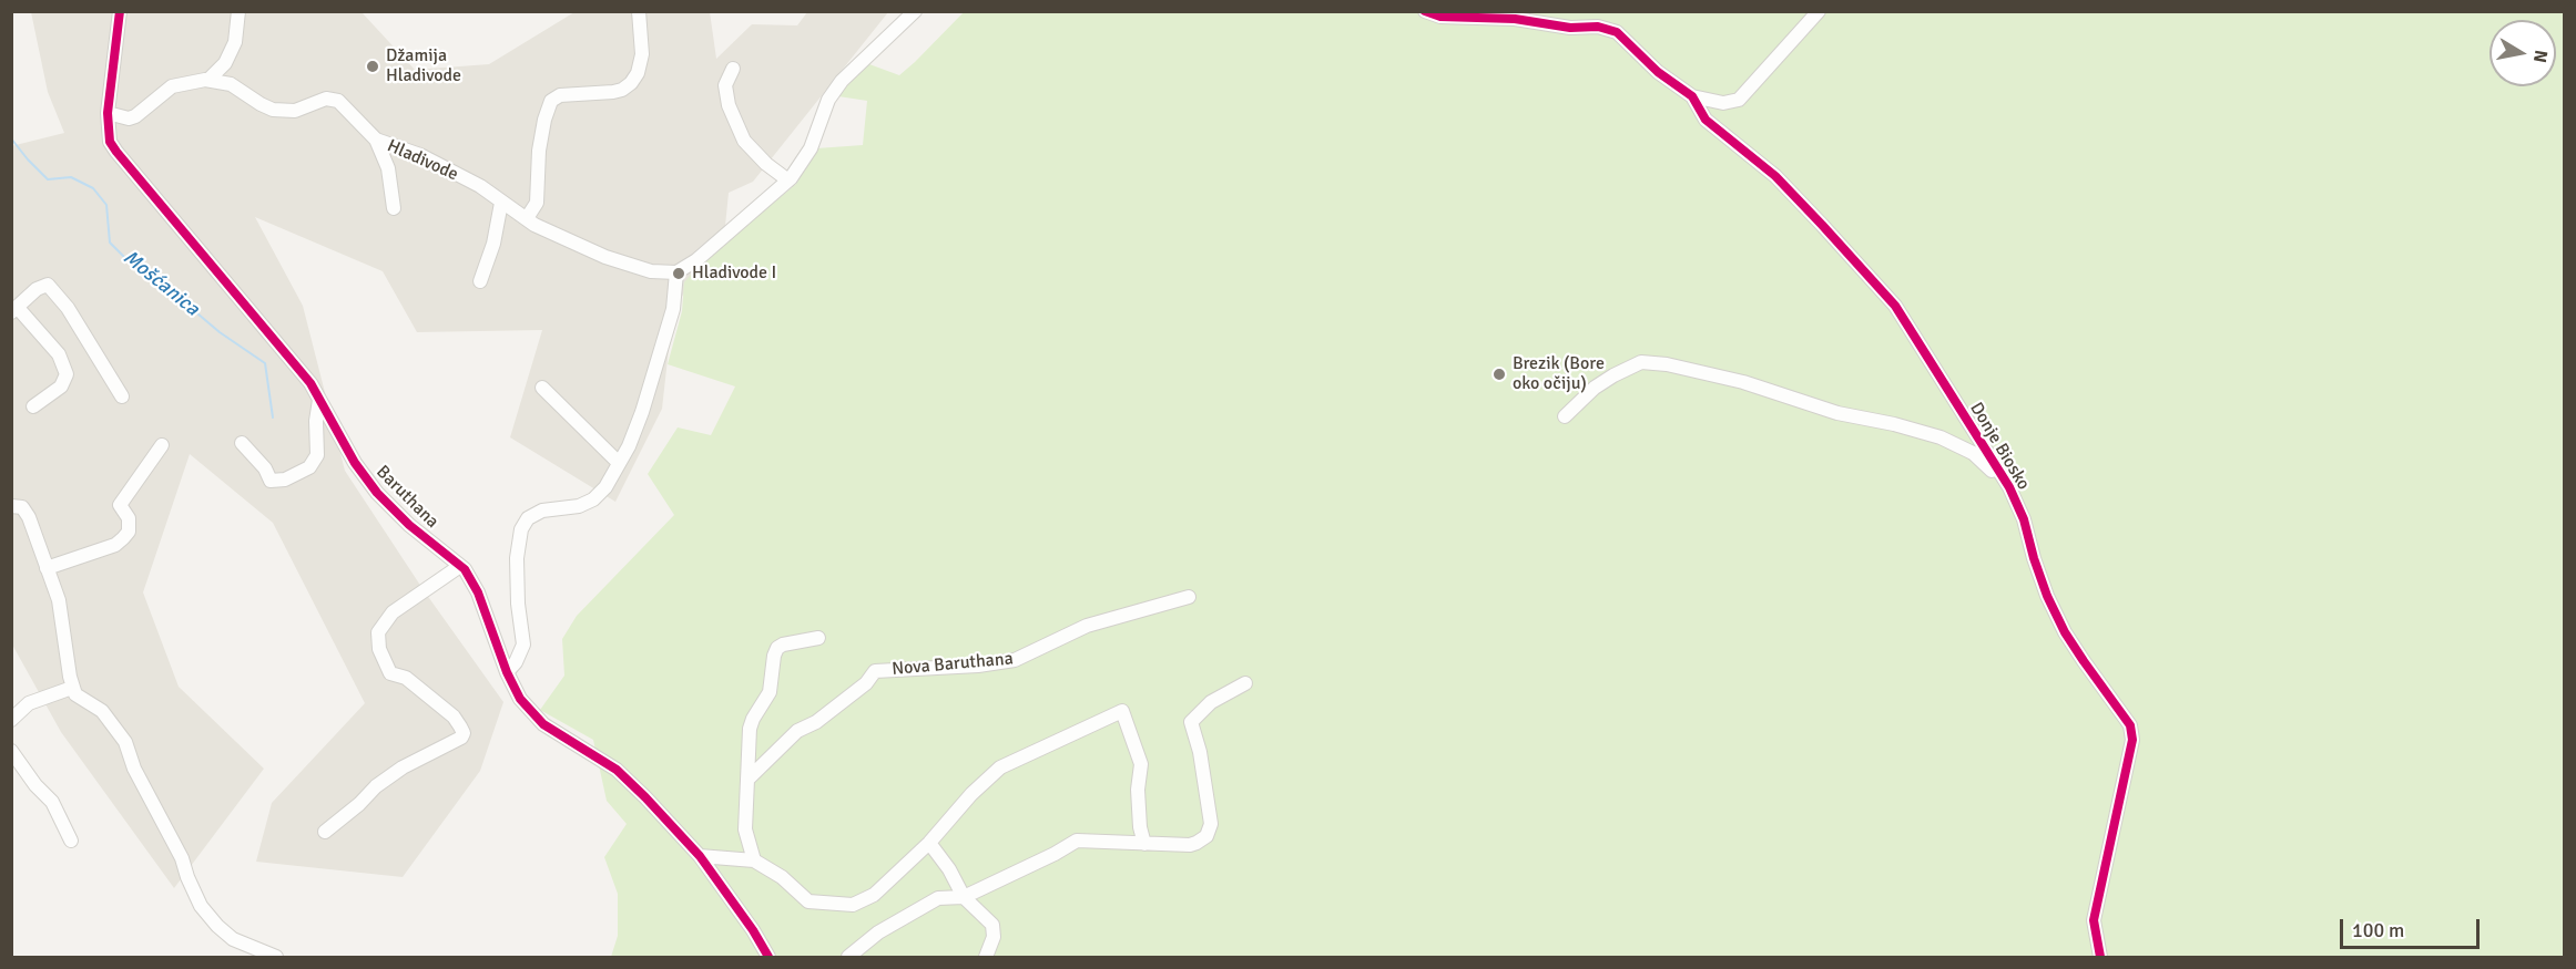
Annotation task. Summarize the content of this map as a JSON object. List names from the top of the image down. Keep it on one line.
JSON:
{"streets":{"street":["Hladivode","Donje Biosko","Baruthana","Nova Baruthana"]},"water":["Mošćanica"],"places":["Džamija Hladivode","Hladivode I","Brezik (Bore oko očiju)"],"scale_bar":"100 m","north":"right"}
